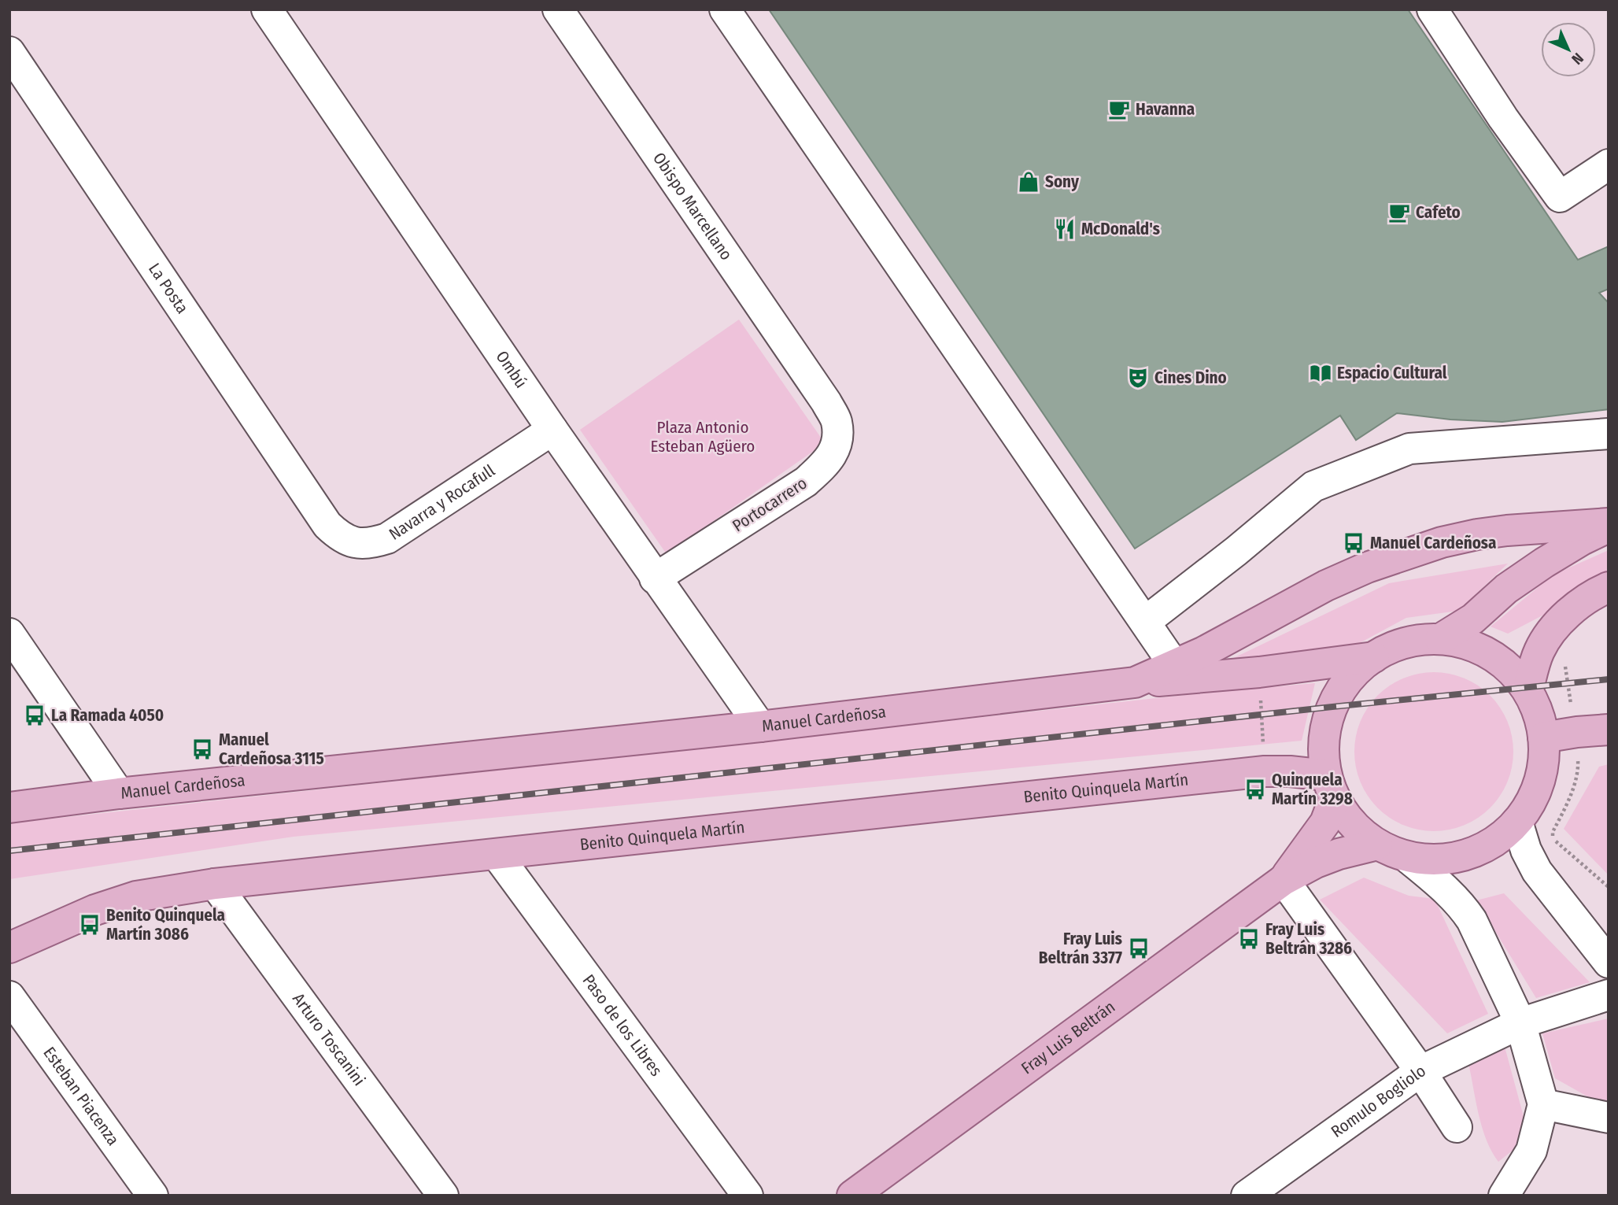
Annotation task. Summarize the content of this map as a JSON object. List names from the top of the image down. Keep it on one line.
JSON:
{"streets":{"main road":["Manuel Cardeñosa","Benito Quinquela Martín","Fray Luis Beltrán"],"street":["Obispo Marcellano","La Posta","Ombú","Navarra y Rocafull","Portocarrero","Paso de los Libres","Arturo Toscanini","Esteban Piacenza","Romulo Bogliolo"]},"crossings":[["Obispo Marcellano","Portocarrero"],["La Posta","Navarra y Rocafull"],["Ombú","Navarra y Rocafull"],["Ombú","Portocarrero"],["Ombú","Manuel Cardeñosa"],["Benito Quinquela Martín","Paso de los Libres"],["Benito Quinquela Martín","Arturo Toscanini"]],"parks":["Plaza Antonio Esteban Agüero"],"places":{"cafe":["Havanna","Cafeto"],"shop":["Sony"],"restaurant":["McDonald's"],"library":["Espacio Cultural"],"theatre":["Cines Dino"],"bus stop":["Manuel Cardeñosa","La Ramada 4050","Manuel Cardeñosa 3115","Quinquela Martín 3298","Benito Quinquela Martín 3086","Fray Luis Beltrán 3286","Fray Luis Beltrán 3377"]},"north":"bottom right"}
